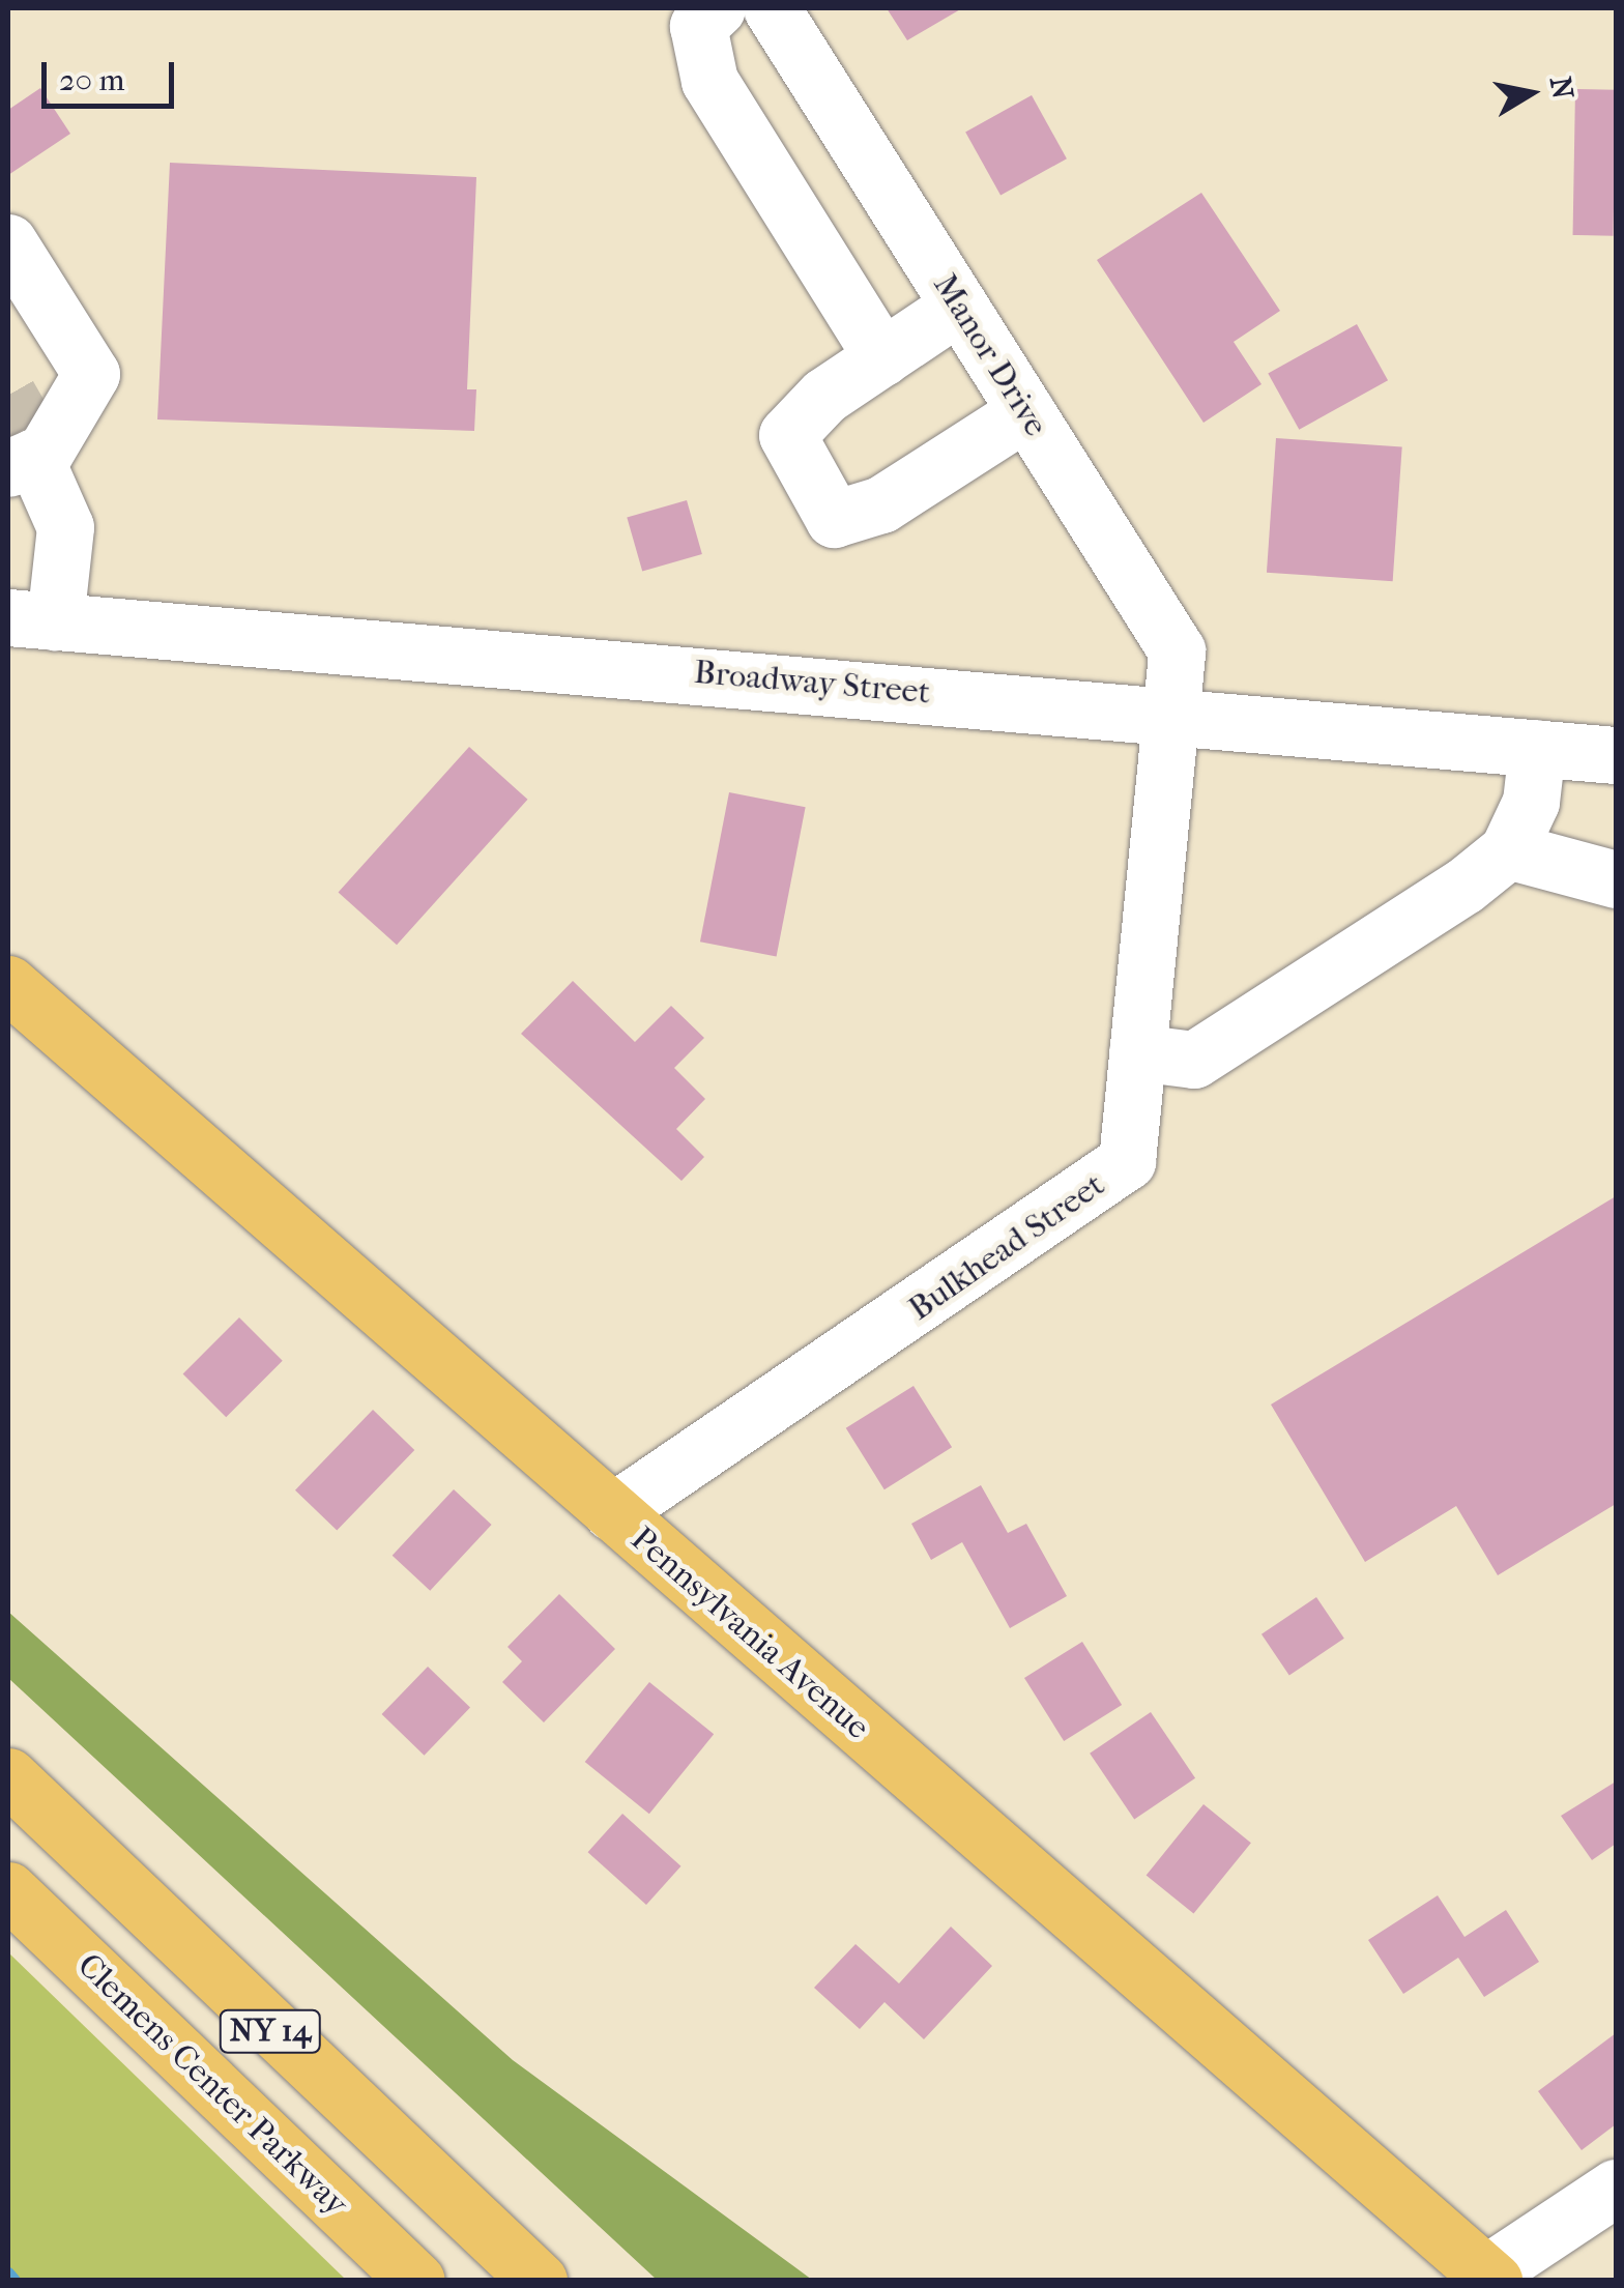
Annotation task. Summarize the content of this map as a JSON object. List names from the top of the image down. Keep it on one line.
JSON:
{"streets":{"main road":["Pennsylvania Avenue","NY 14","Clemens Center Parkway"],"street":["Manor Drive","Broadway Street","Bulkhead Street"]},"crossings":[["Manor Drive","Broadway Street"],["Manor Drive","Bulkhead Street"],["Broadway Street","Bulkhead Street"],["Bulkhead Street","Pennsylvania Avenue"]],"scale_bar":"20 m","north":"right"}
